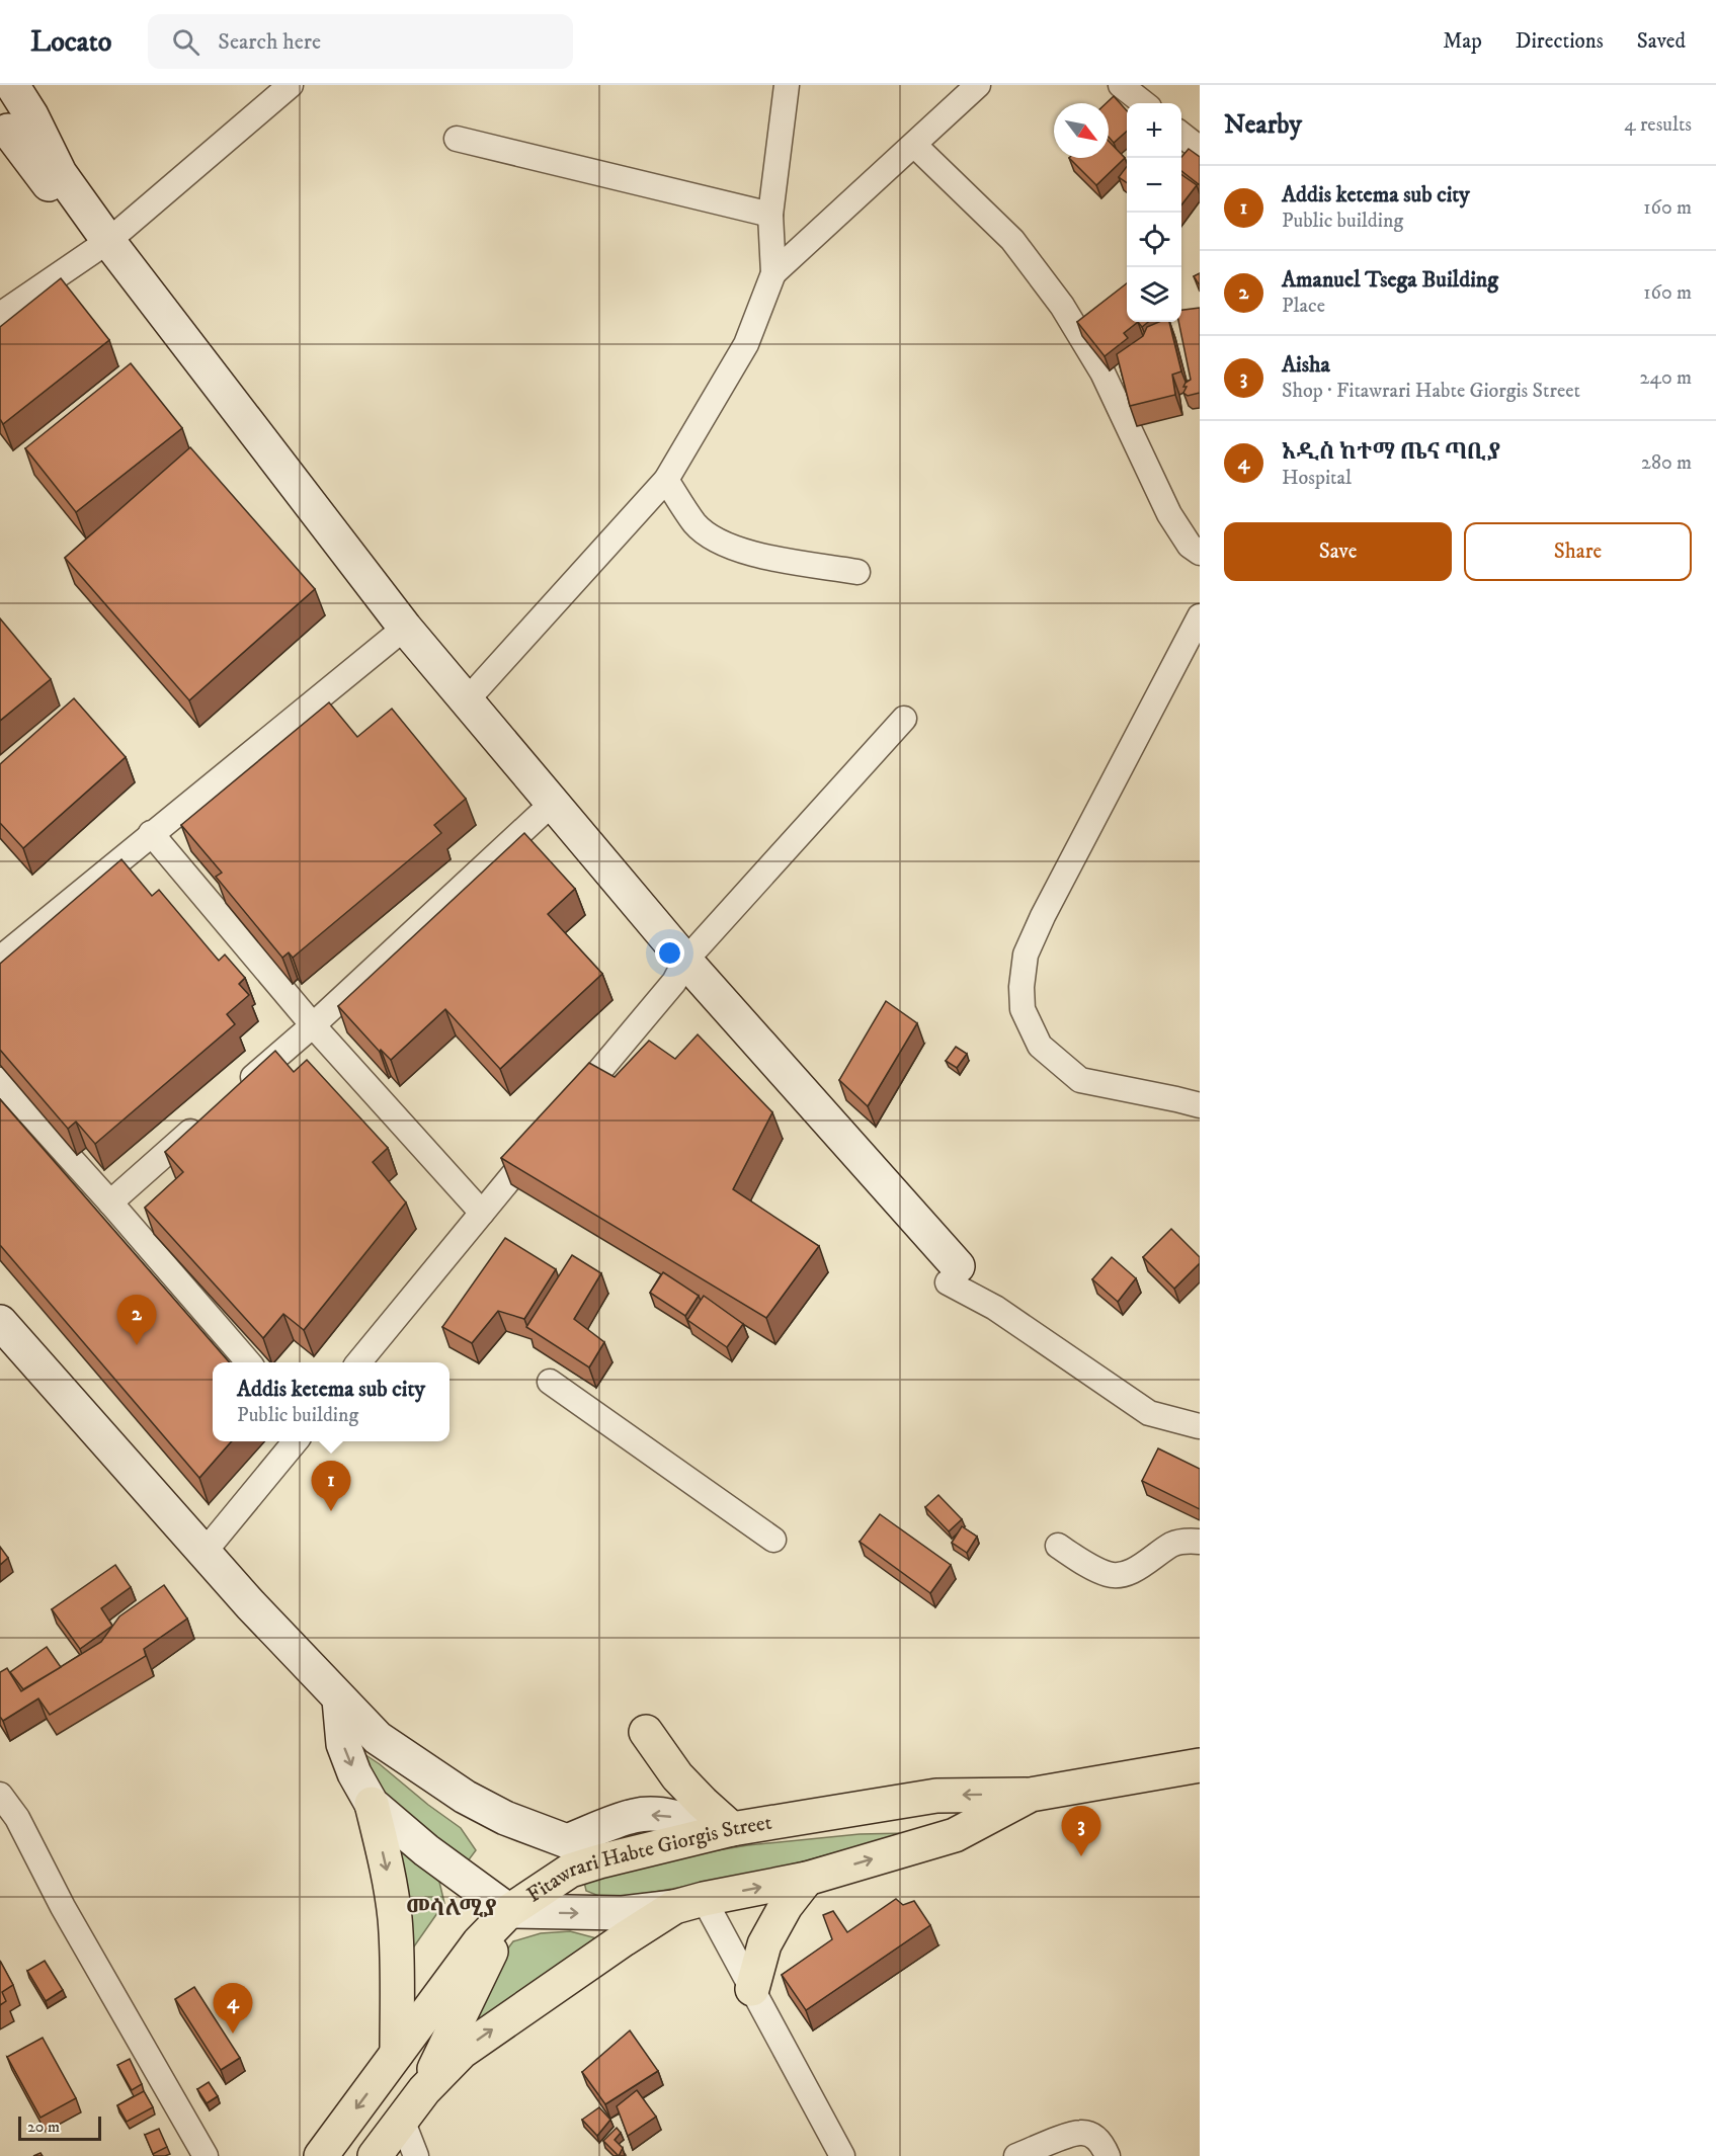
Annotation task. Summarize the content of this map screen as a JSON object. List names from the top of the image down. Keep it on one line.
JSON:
{"streets":{"main road":["Fitawrari Habte Giorgis Street"]},"districts":["መሳለሚያ"],"scale_bar":"20 m","north":"bottom right","page":{"header":"Locato","search":"Search here","nav":["Map","Directions","Saved"],"heading":["Nearby","4 results"],"map_buttons":["+","−"],"list":[{"mark":"1","name":"Addis ketema sub city","note":"Public building","value":"160 m"},{"mark":"2","name":"Amanuel Tsega Building","note":"Place","value":"160 m"},{"mark":"3","name":"Aisha","note":"Shop · Fitawrari Habte Giorgis Street","value":"240 m"},{"mark":"4","name":"አዲስ ከተማ ጤና ጣቢያ","note":"Hospital","value":"280 m"}],"buttons":["Save","Share"],"pins":["2","1","3","4"],"popup":["Addis ketema sub city","Public building"],"scale":"20 m"}}
